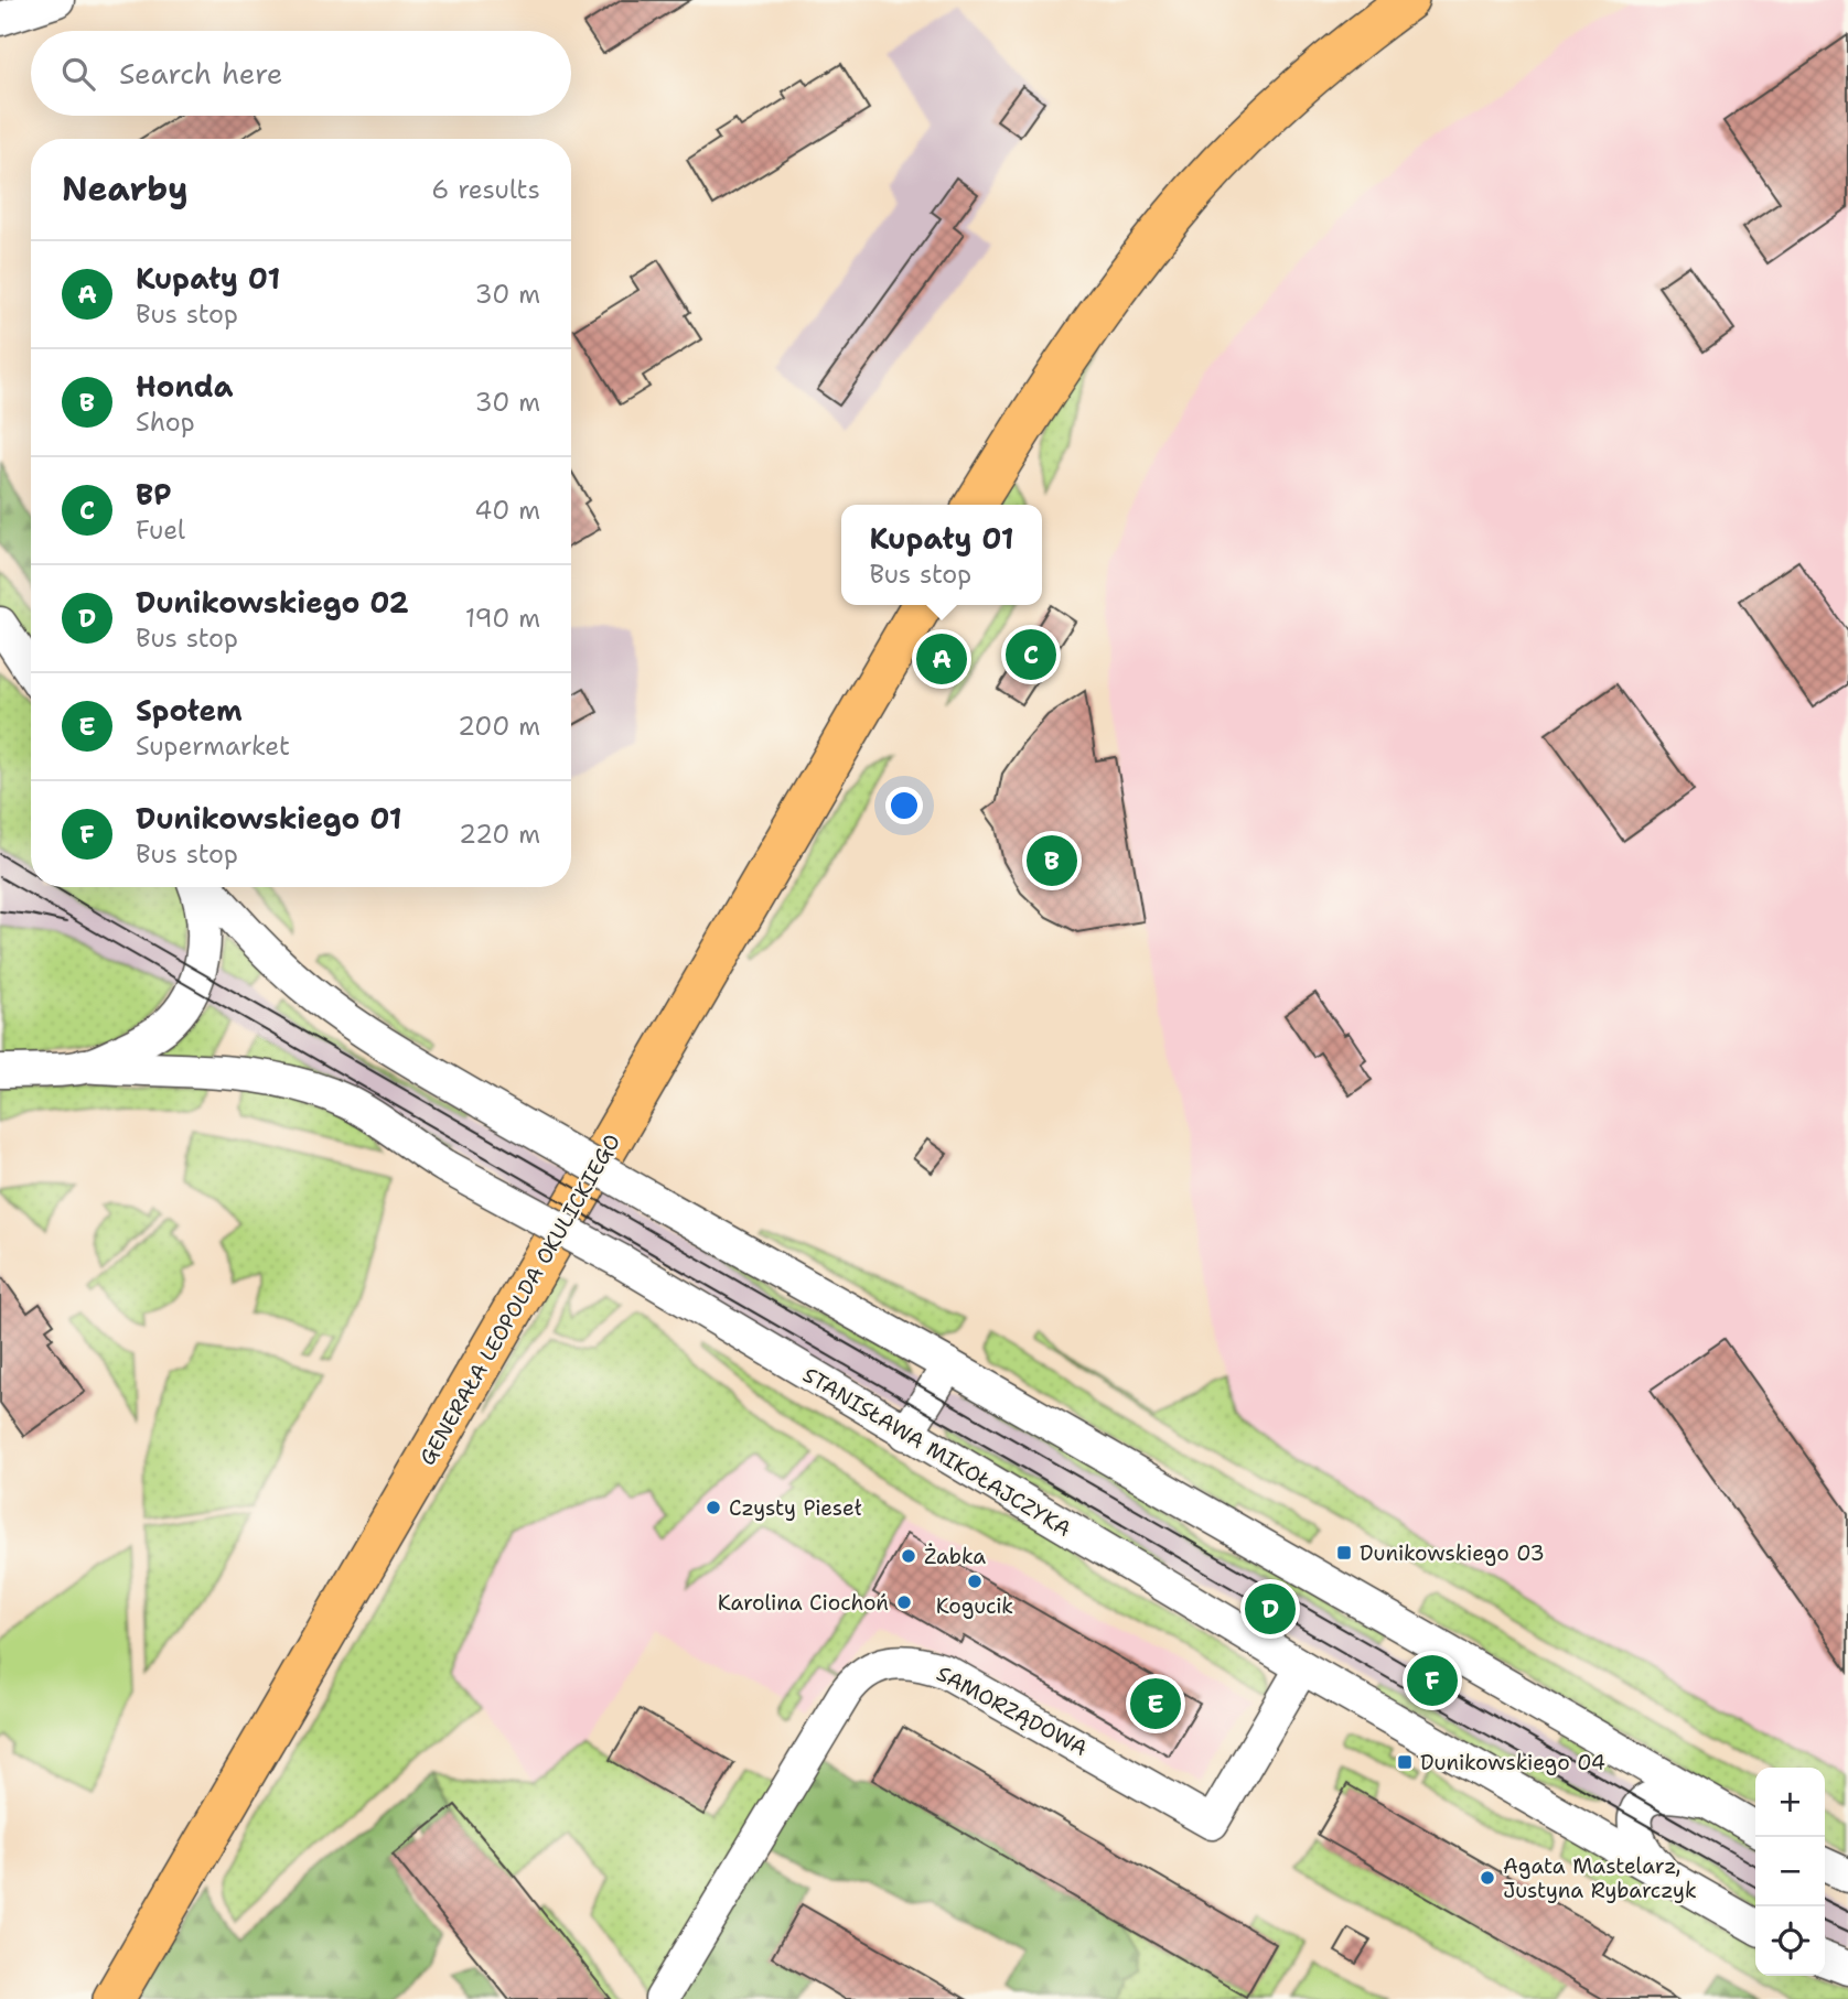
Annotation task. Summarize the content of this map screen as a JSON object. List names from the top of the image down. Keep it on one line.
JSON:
{"streets":{"main road":["GENERAŁA LEOPOLDA OKULICKIEGO"],"street":["STANISŁAWA MIKOŁAJCZYKA","SAMORZĄDOWA"]},"crossings":[["STANISŁAWA MIKOŁAJCZYKA","SAMORZĄDOWA"]],"places":{"other":["Czysty Pieseł","Żabka","Kogucik","Karolina Ciochoń","Agata Mastelarz, Justyna Rybarczyk"],"transit":["Dunikowskiego 03","Dunikowskiego 04"]},"page":{"search":"Search here","heading":["Nearby","6 results"],"list":[{"mark":"A","name":"Kupały 01","note":"Bus stop","value":"30 m"},{"mark":"B","name":"Honda","note":"Shop","value":"30 m"},{"mark":"C","name":"BP","note":"Fuel","value":"40 m"},{"mark":"D","name":"Dunikowskiego 02","note":"Bus stop","value":"190 m"},{"mark":"E","name":"Społem","note":"Supermarket","value":"200 m"},{"mark":"F","name":"Dunikowskiego 01","note":"Bus stop","value":"220 m"}],"popup":["Kupały 01","Bus stop"],"pins":["C","A","B","D","F","E"],"map_buttons":["+","−"]}}
